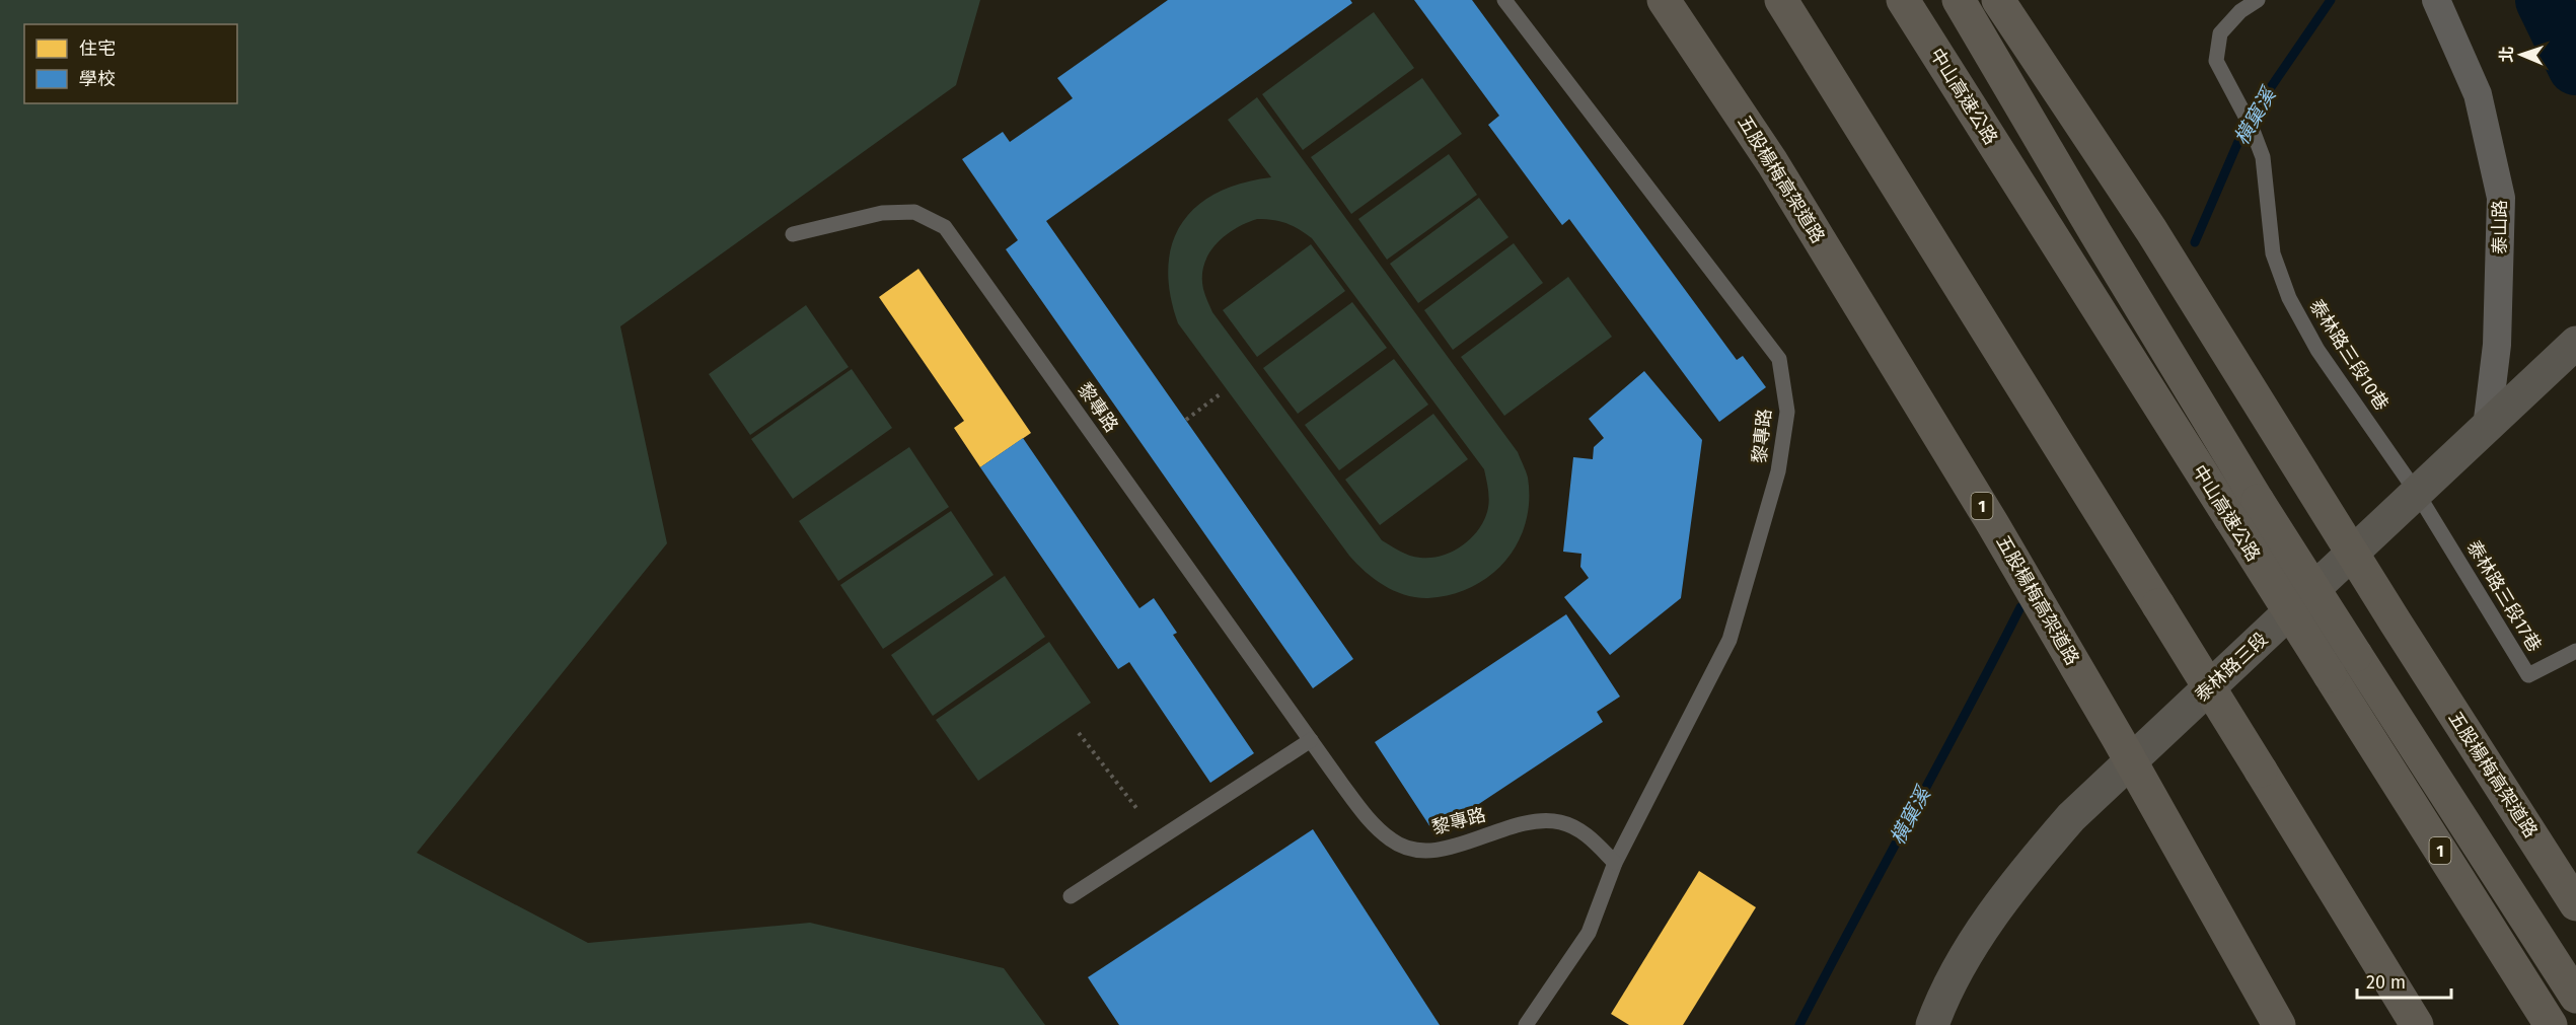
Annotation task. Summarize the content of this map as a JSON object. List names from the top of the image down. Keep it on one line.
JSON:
{"streets":{"highway":["中山高速公路","五股楊梅高架道路","1"],"main road":["泰林路三段"],"street":["泰山路"],"lane":["泰林路三段10巷","黎專路","泰林路三段17巷"]},"crossings":[["泰山路","泰林路三段"],["泰林路三段10巷","泰林路三段17巷"],["泰林路三段10巷","泰林路三段"],["泰林路三段17巷","泰林路三段"]],"water":["橫窠溪"],"legend":["住宅","學校"],"scale_bar":"20 m","north":"left"}
